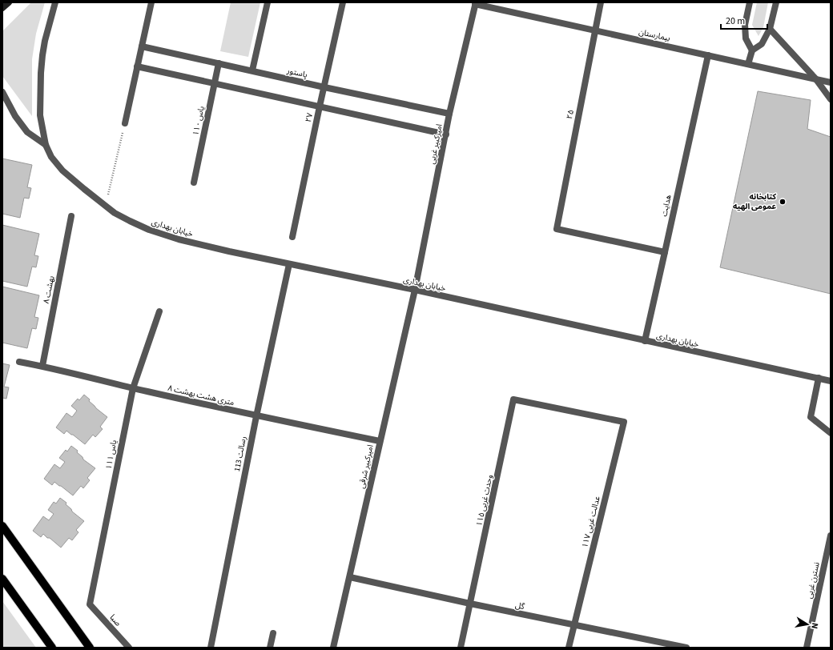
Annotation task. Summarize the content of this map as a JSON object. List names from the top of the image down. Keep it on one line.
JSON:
{"streets":{"street":["بیمارستان","پاستور","۲۵","۲۷","یاس ۱۱۰","امیرکبیر غربی","هدایت","خیابان بهداری","۸ بهشت","۸ متری هشت بهشت","رسالت 113","یاس ۱۱۱","امیرکبیر شرقی","۱۱۵ وحدت غربی","۱۱۷ عدالت غربی","نسترن غربی","گل","صبا"]},"crossings":[["بیمارستان","۲۵"],["بیمارستان","امیرکبیر غربی"],["بیمارستان","هدایت"],["پاستور","۲۷"],["پاستور","یاس ۱۱۰"],["پاستور","امیرکبیر غربی"],["۲۵","هدایت"],["امیرکبیر غربی","خیابان بهداری"],["امیرکبیر غربی","امیرکبیر شرقی"],["هدایت","خیابان بهداری"],["خیابان بهداری","رسالت 113"],["خیابان بهداری","امیرکبیر شرقی"],["۸ بهشت","۸ متری هشت بهشت"],["۸ متری هشت بهشت","رسالت 113"],["۸ متری هشت بهشت","یاس ۱۱۱"],["۸ متری هشت بهشت","امیرکبیر شرقی"],["یاس ۱۱۱","صبا"],["امیرکبیر شرقی","گل"],["۱۱۵ وحدت غربی","۱۱۷ عدالت غربی"],["۱۱۵ وحدت غربی","گل"],["۱۱۷ عدالت غربی","گل"]],"places":["کتابخانه عمومی الهیه"],"scale_bar":"20 m","north":"right"}
